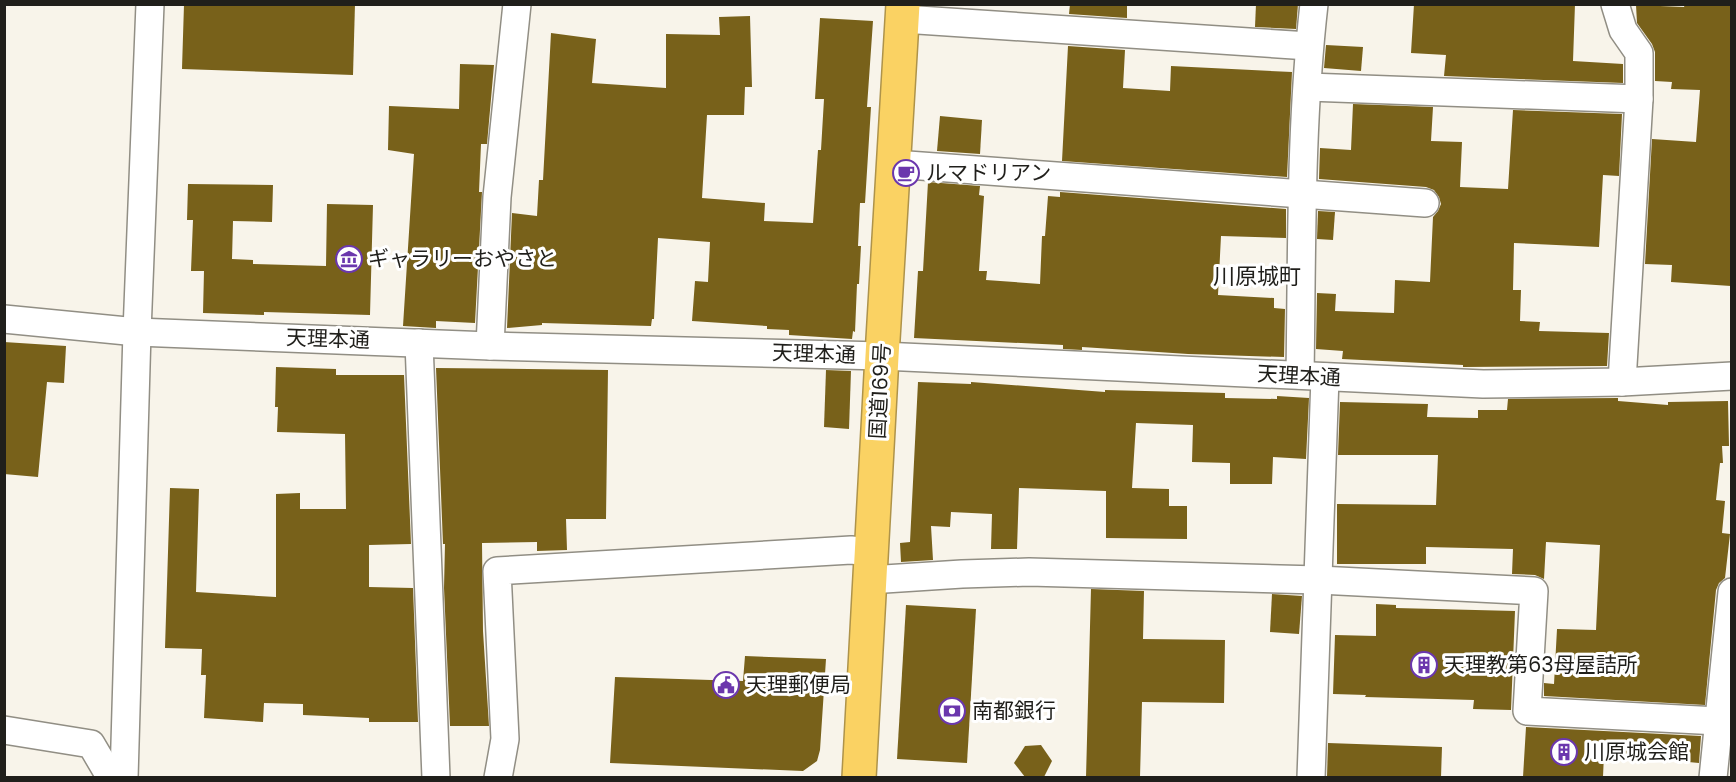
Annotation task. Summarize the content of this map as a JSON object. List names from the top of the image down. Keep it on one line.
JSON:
{"streets":{"highway":["国道169号"],"street":["天理本通"]},"crossings":[["天理本通","国道169号"]],"districts":["川原城町"],"places":{"cafe":["ルマドリアン"],"museum":["ギャラリーおやさと"],"building":["天理教第63母屋詰所","川原城会館"],"public building":["天理郵便局"],"bank":["南都銀行"]}}
